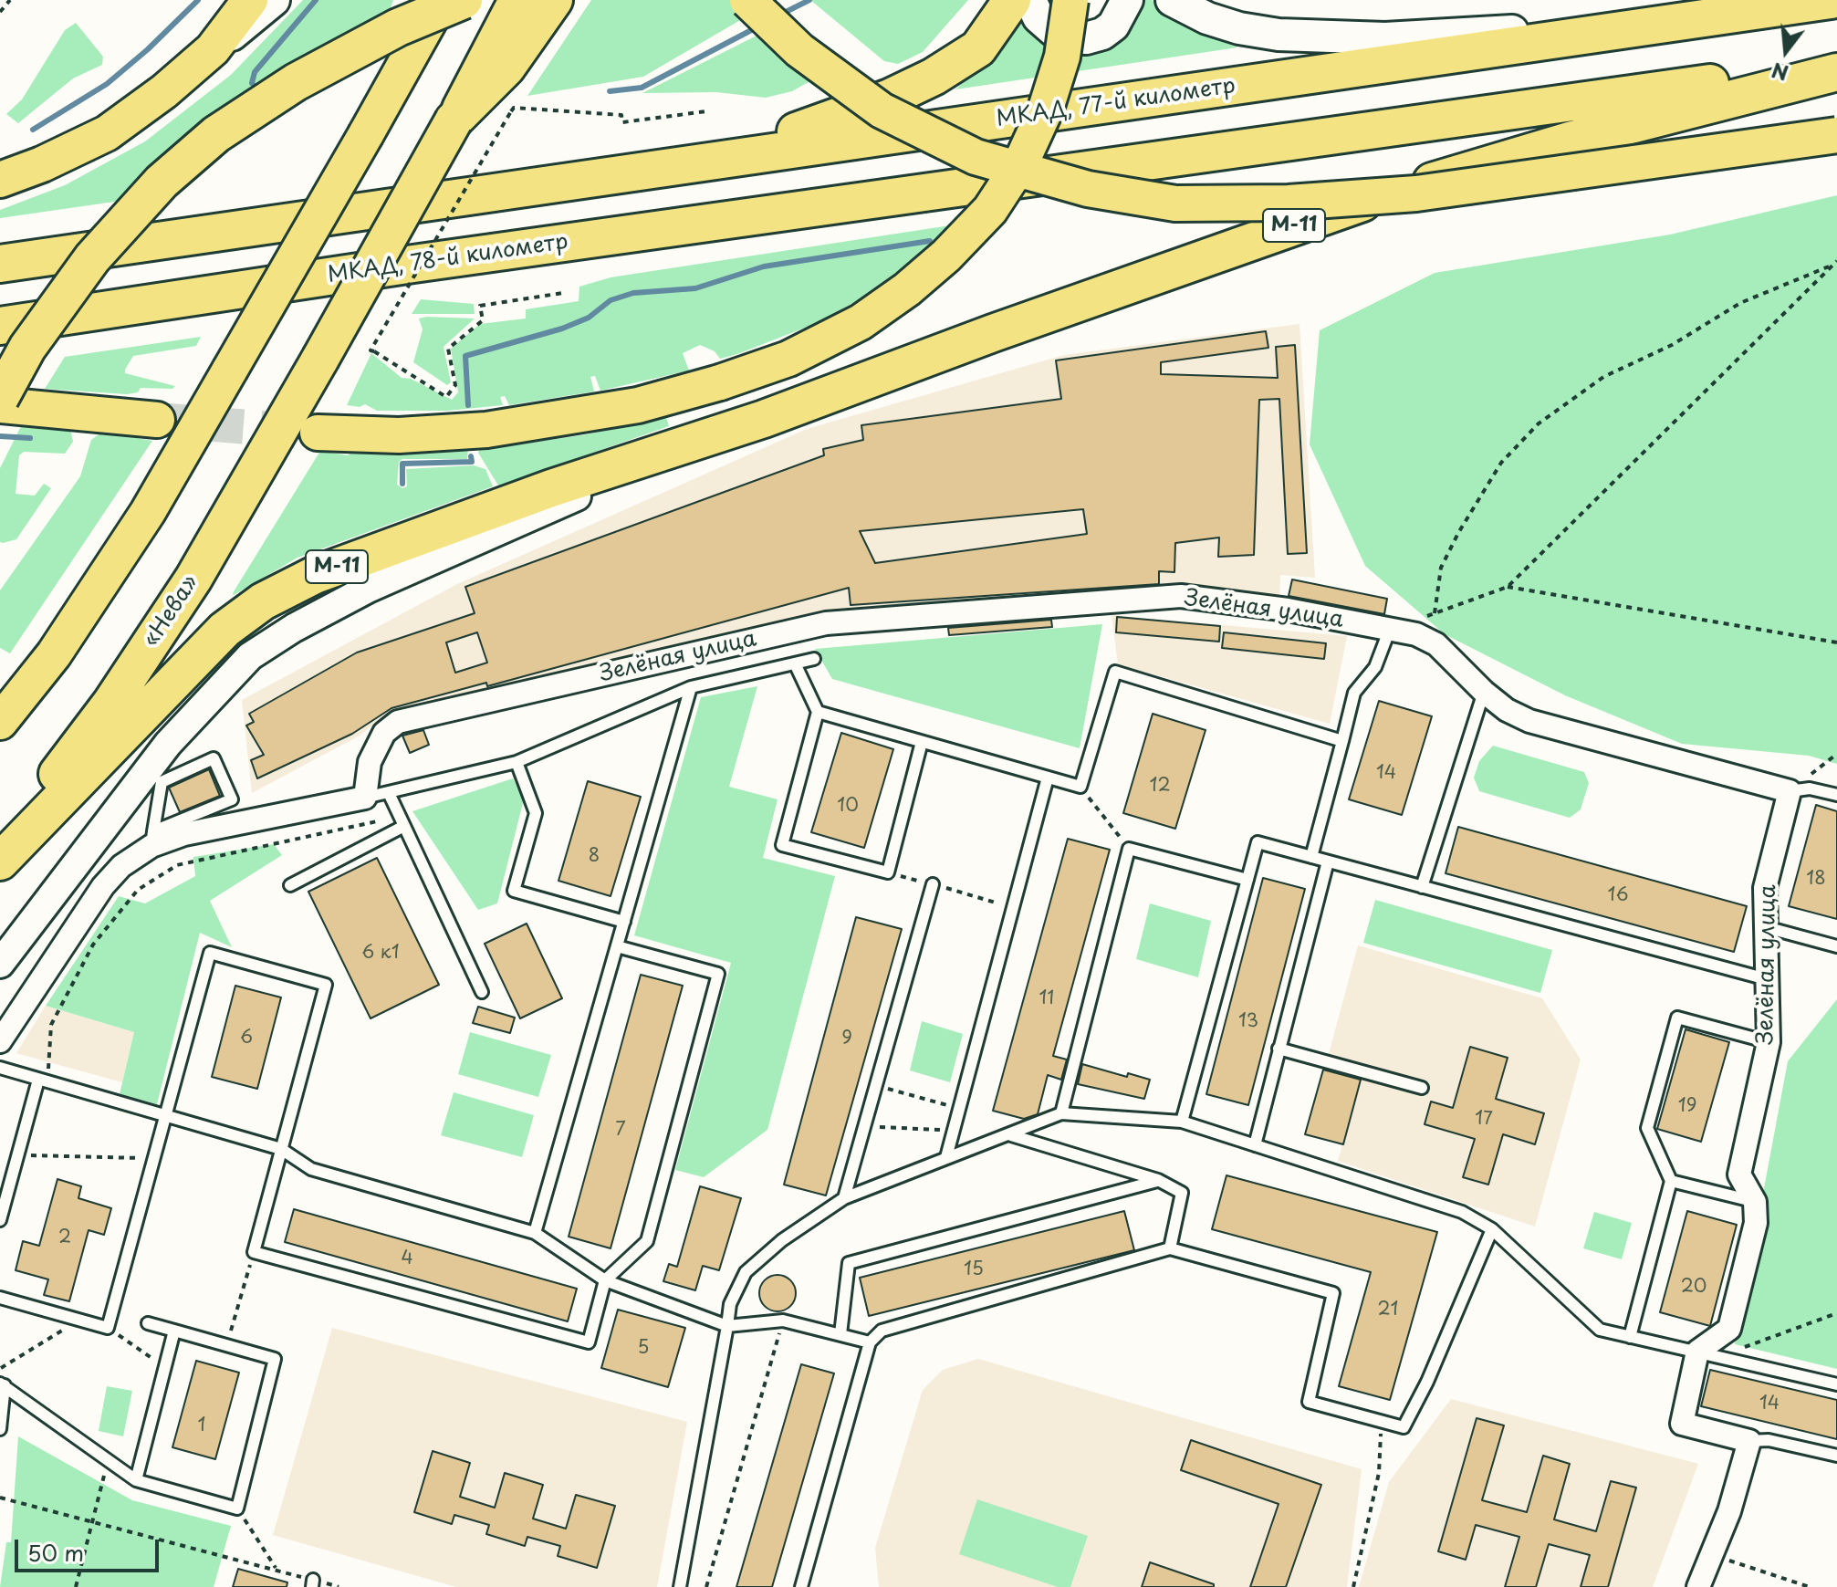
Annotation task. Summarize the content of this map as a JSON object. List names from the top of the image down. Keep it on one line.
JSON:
{"streets":{"highway":["МКАД, 77-й километр","М-11","МКАД, 78-й километр","«Нева»"],"street":["Зелёная улица"]},"house_numbers":["14","12","10","8","18","16","6 к1","11","13","6","9","19","17","7","2","4","15","20","21","5","14","1"],"scale_bar":"50 m","north":"bottom"}
